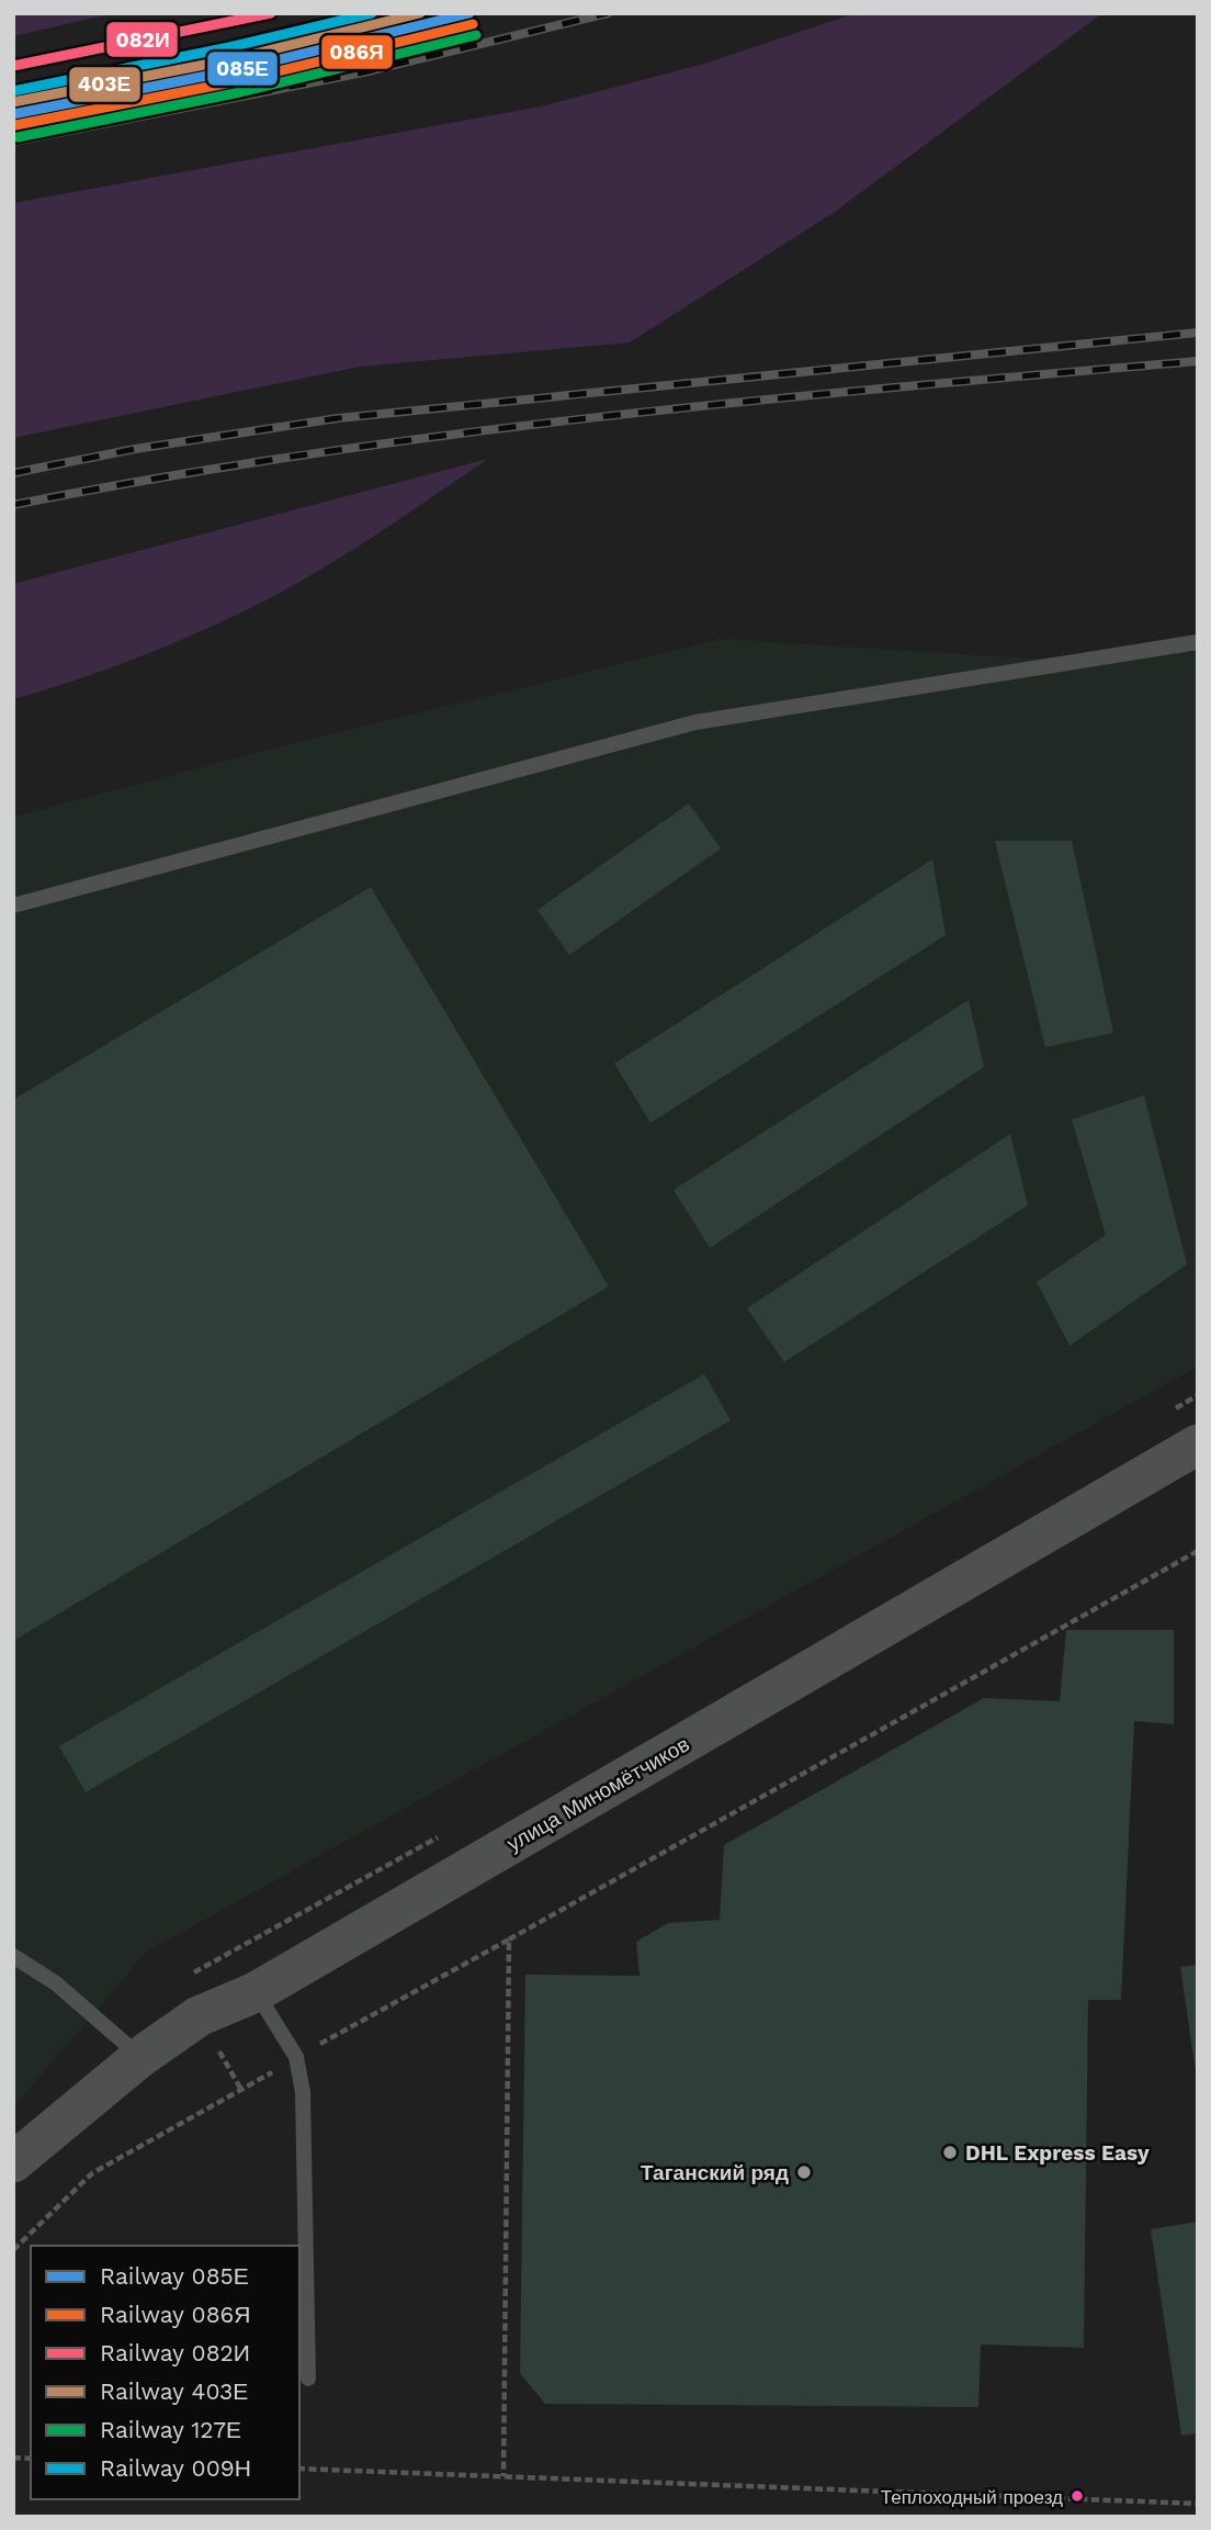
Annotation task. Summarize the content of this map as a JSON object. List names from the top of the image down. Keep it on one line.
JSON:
{"streets":{"street":["улица Миномётчиков"]},"places":["DHL Express Easy","Таганский ряд","Теплоходный проезд"],"lines":["rail line 085Е","rail line 082И","rail line 403Е","rail line 009Н","rail line 086Я","rail line 127Е"],"legend":["Railway 085Е","Railway 086Я","Railway 082И","Railway 403Е","Railway 127Е","Railway 009Н"]}
